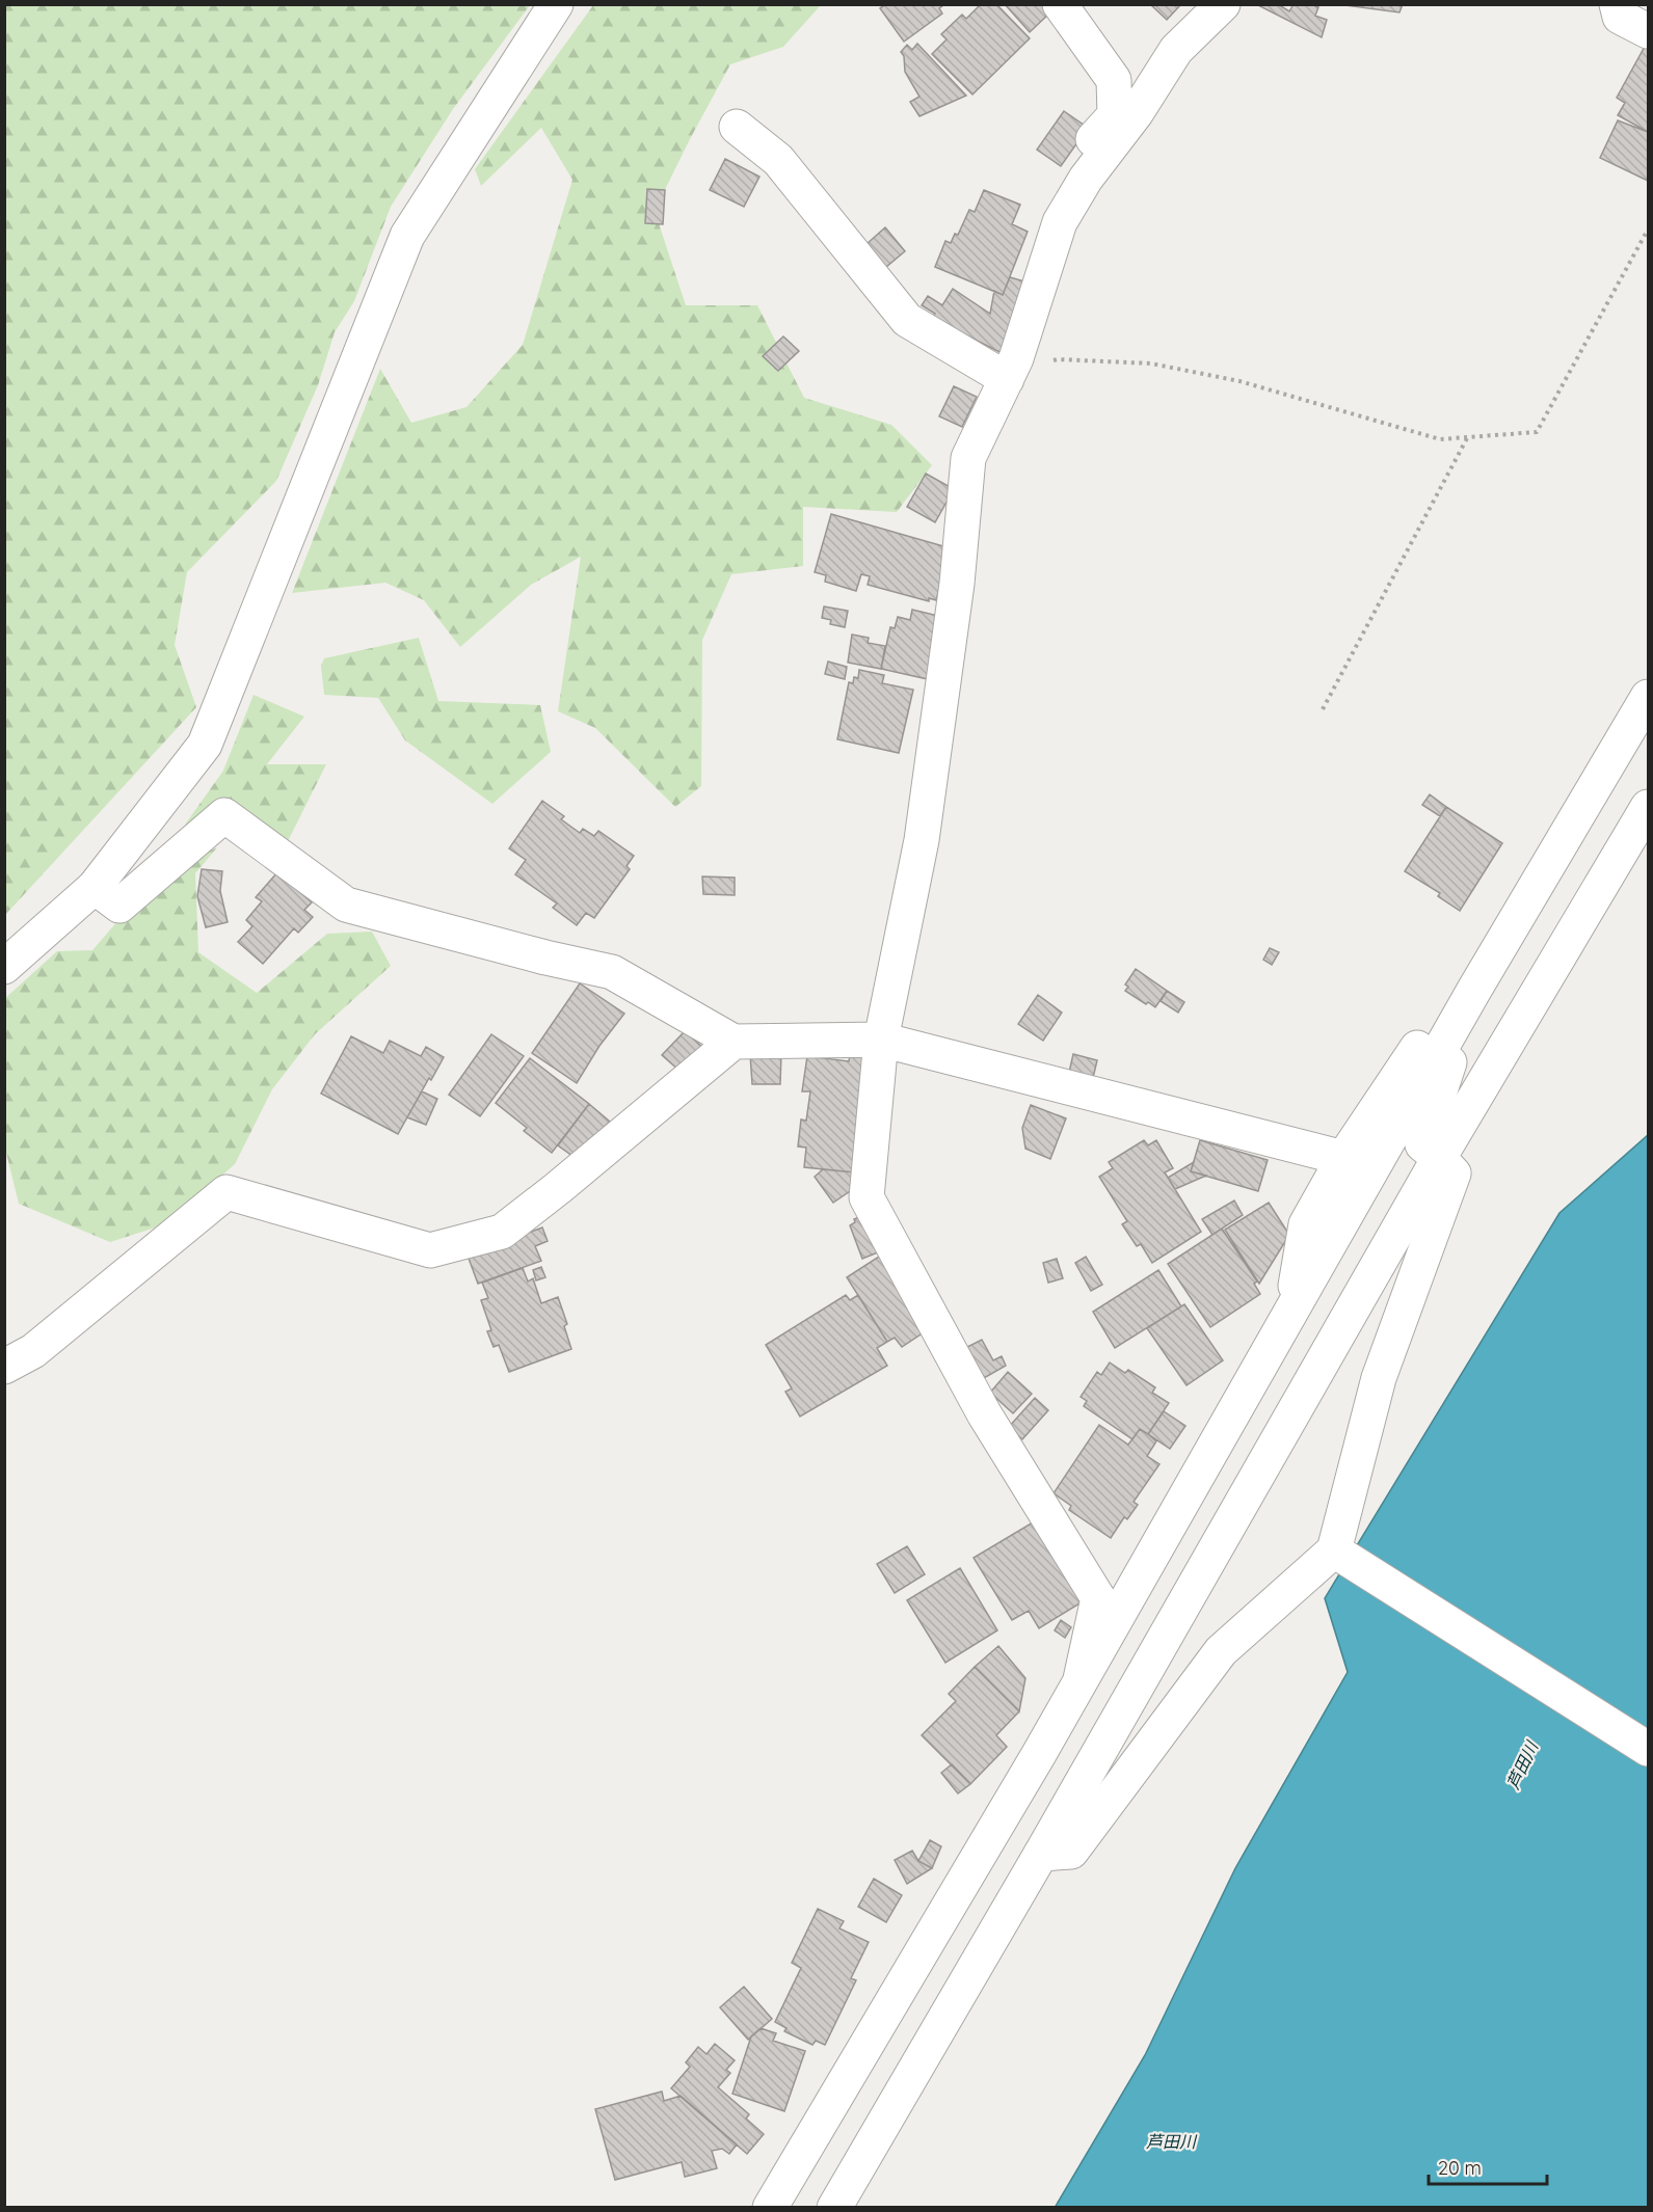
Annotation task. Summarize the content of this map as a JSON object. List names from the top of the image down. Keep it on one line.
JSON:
{"water":["芦田川"],"scale_bar":"20 m"}
